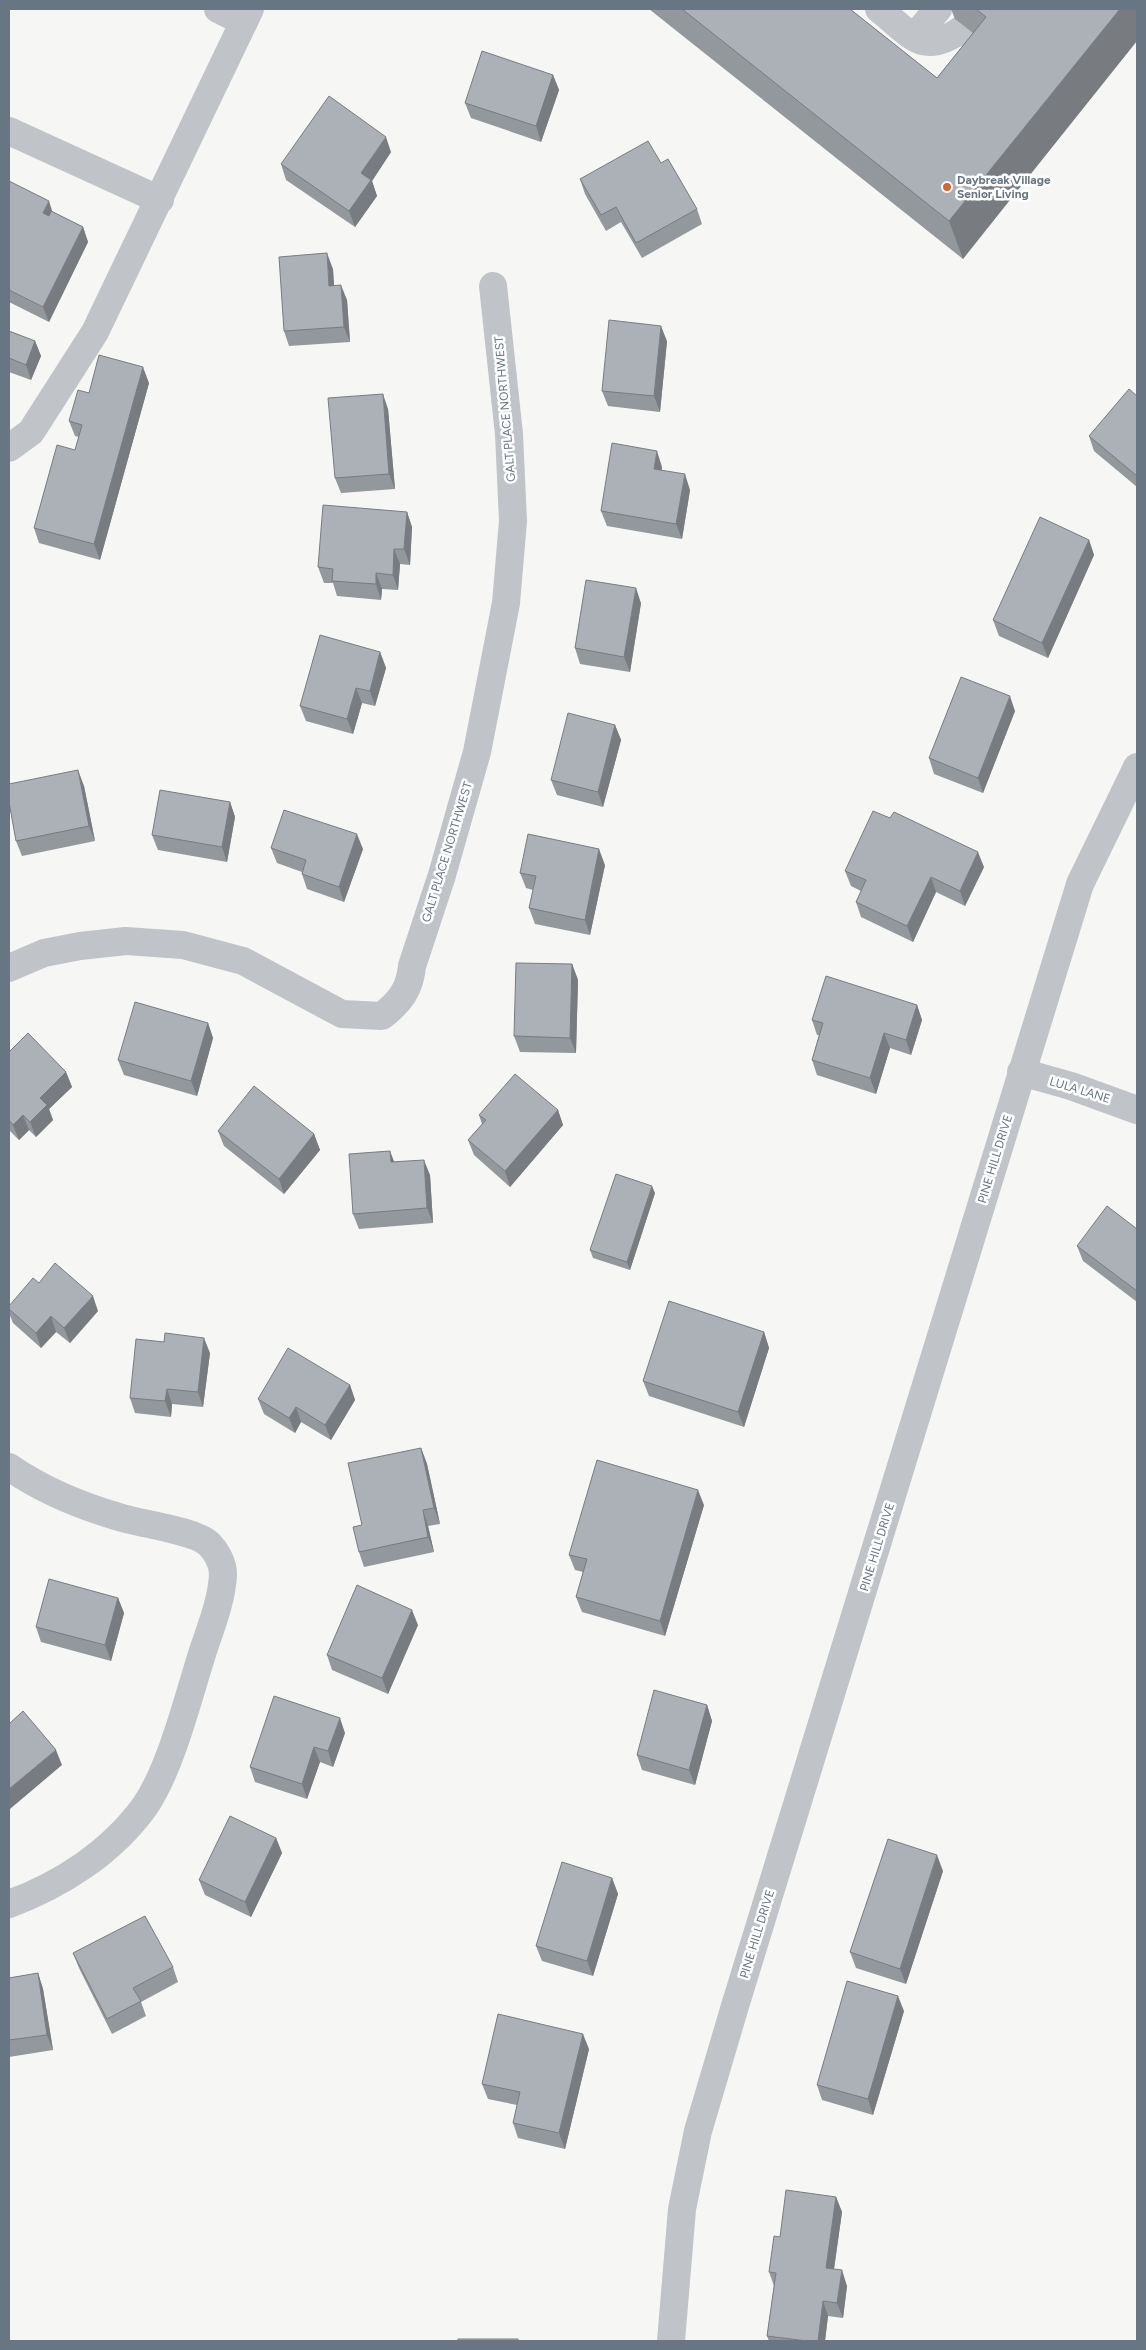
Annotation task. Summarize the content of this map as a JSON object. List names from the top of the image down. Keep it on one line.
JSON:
{"streets":{"street":["GALT PLACE NORTHWEST","LULA LANE","PINE HILL DRIVE"]},"crossings":[["LULA LANE","PINE HILL DRIVE"]],"places":["Daybreak Village Senior Living"]}
